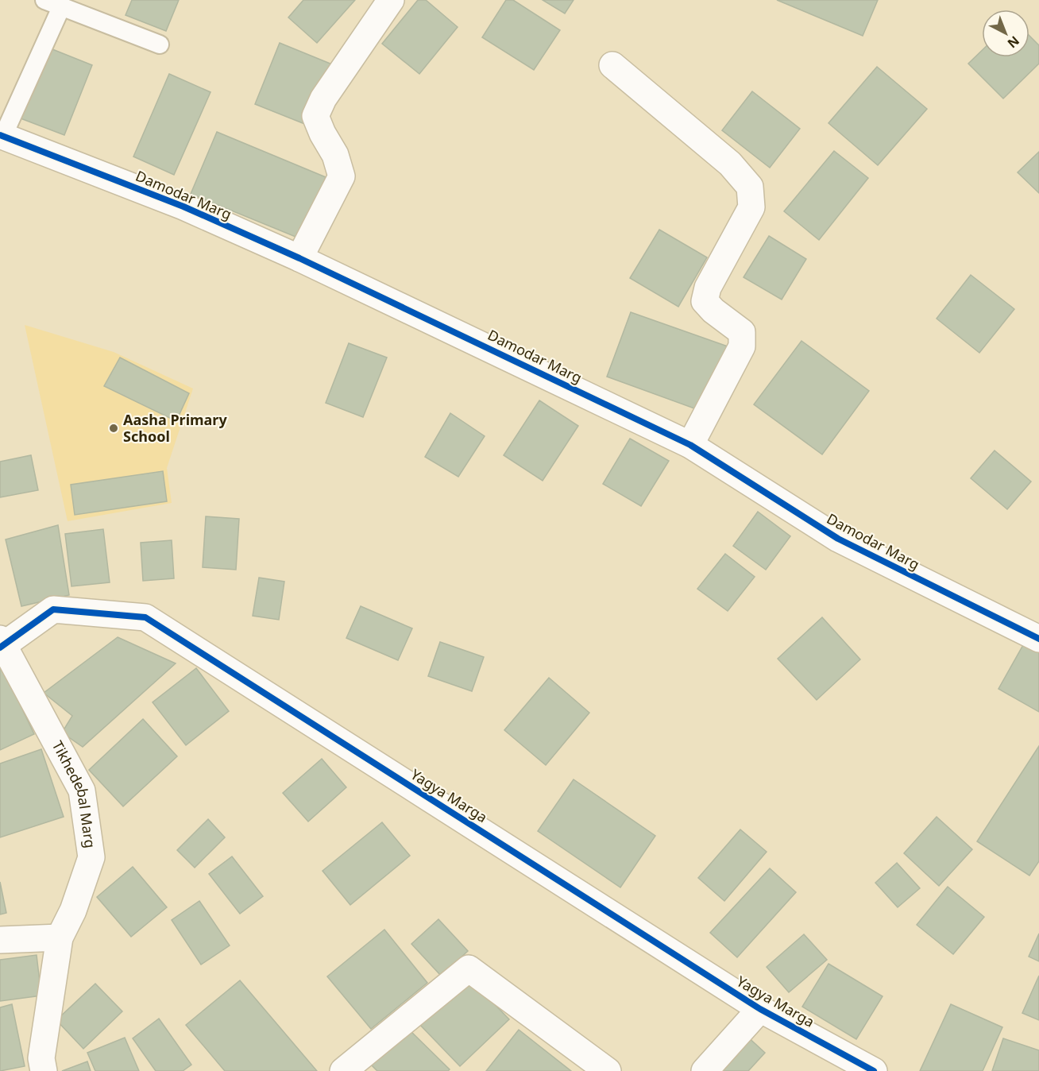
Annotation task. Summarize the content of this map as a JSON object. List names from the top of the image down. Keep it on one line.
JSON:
{"streets":{"street":["Damodar Marg","Tikhedebal Marg","Yagya Marga"]},"crossings":[["Tikhedebal Marg","Yagya Marga"]],"places":["Aasha Primary School"],"north":"bottom right"}
